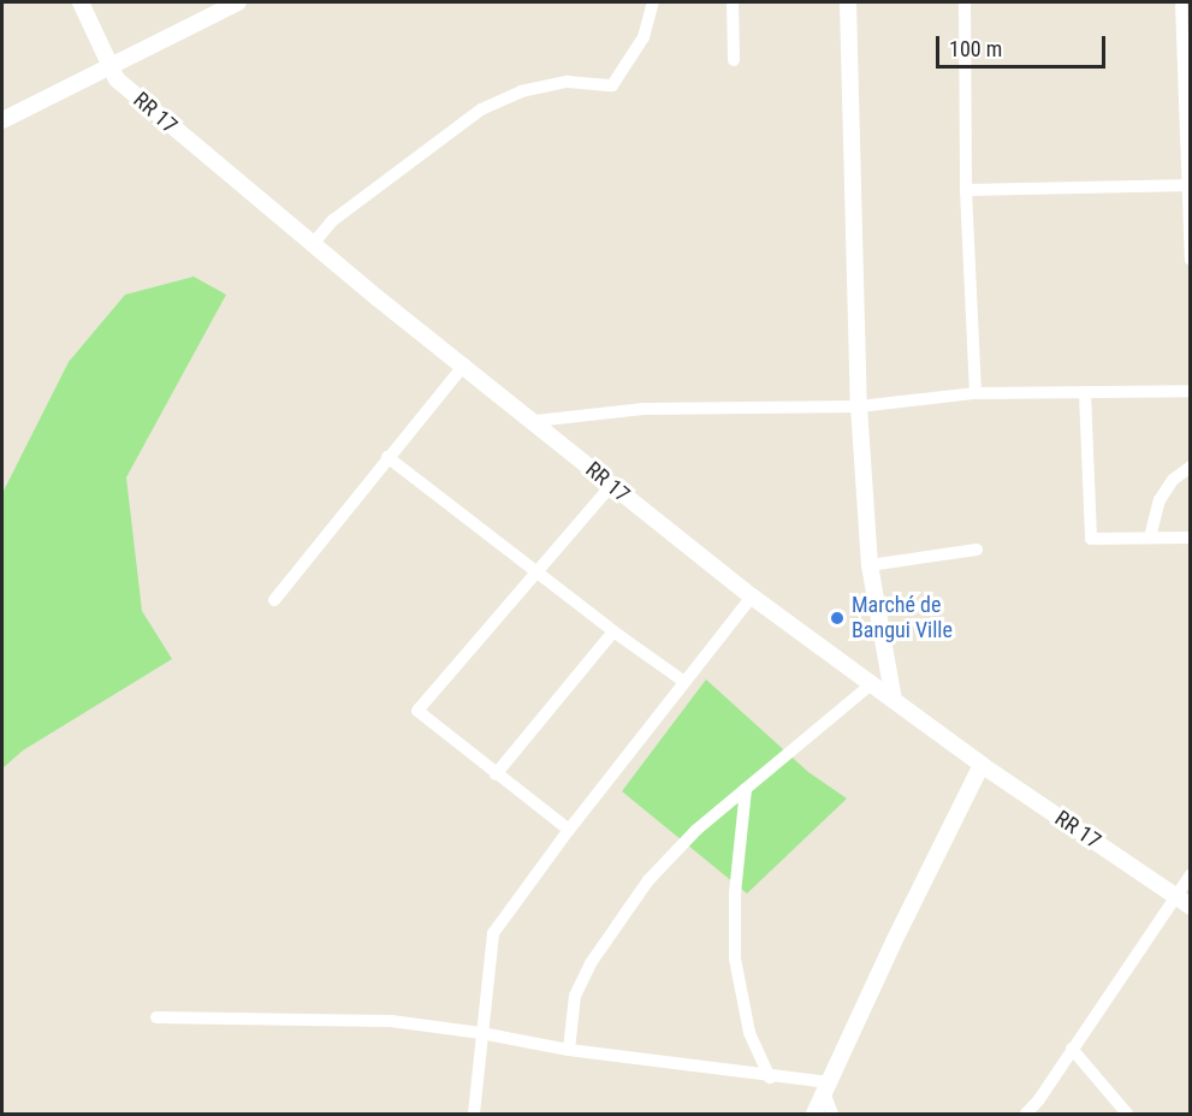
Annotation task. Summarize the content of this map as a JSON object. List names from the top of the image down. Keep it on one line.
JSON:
{"streets":{"main road":["RR 17"]},"places":["Marché de Bangui Ville"],"scale_bar":"100 m"}
